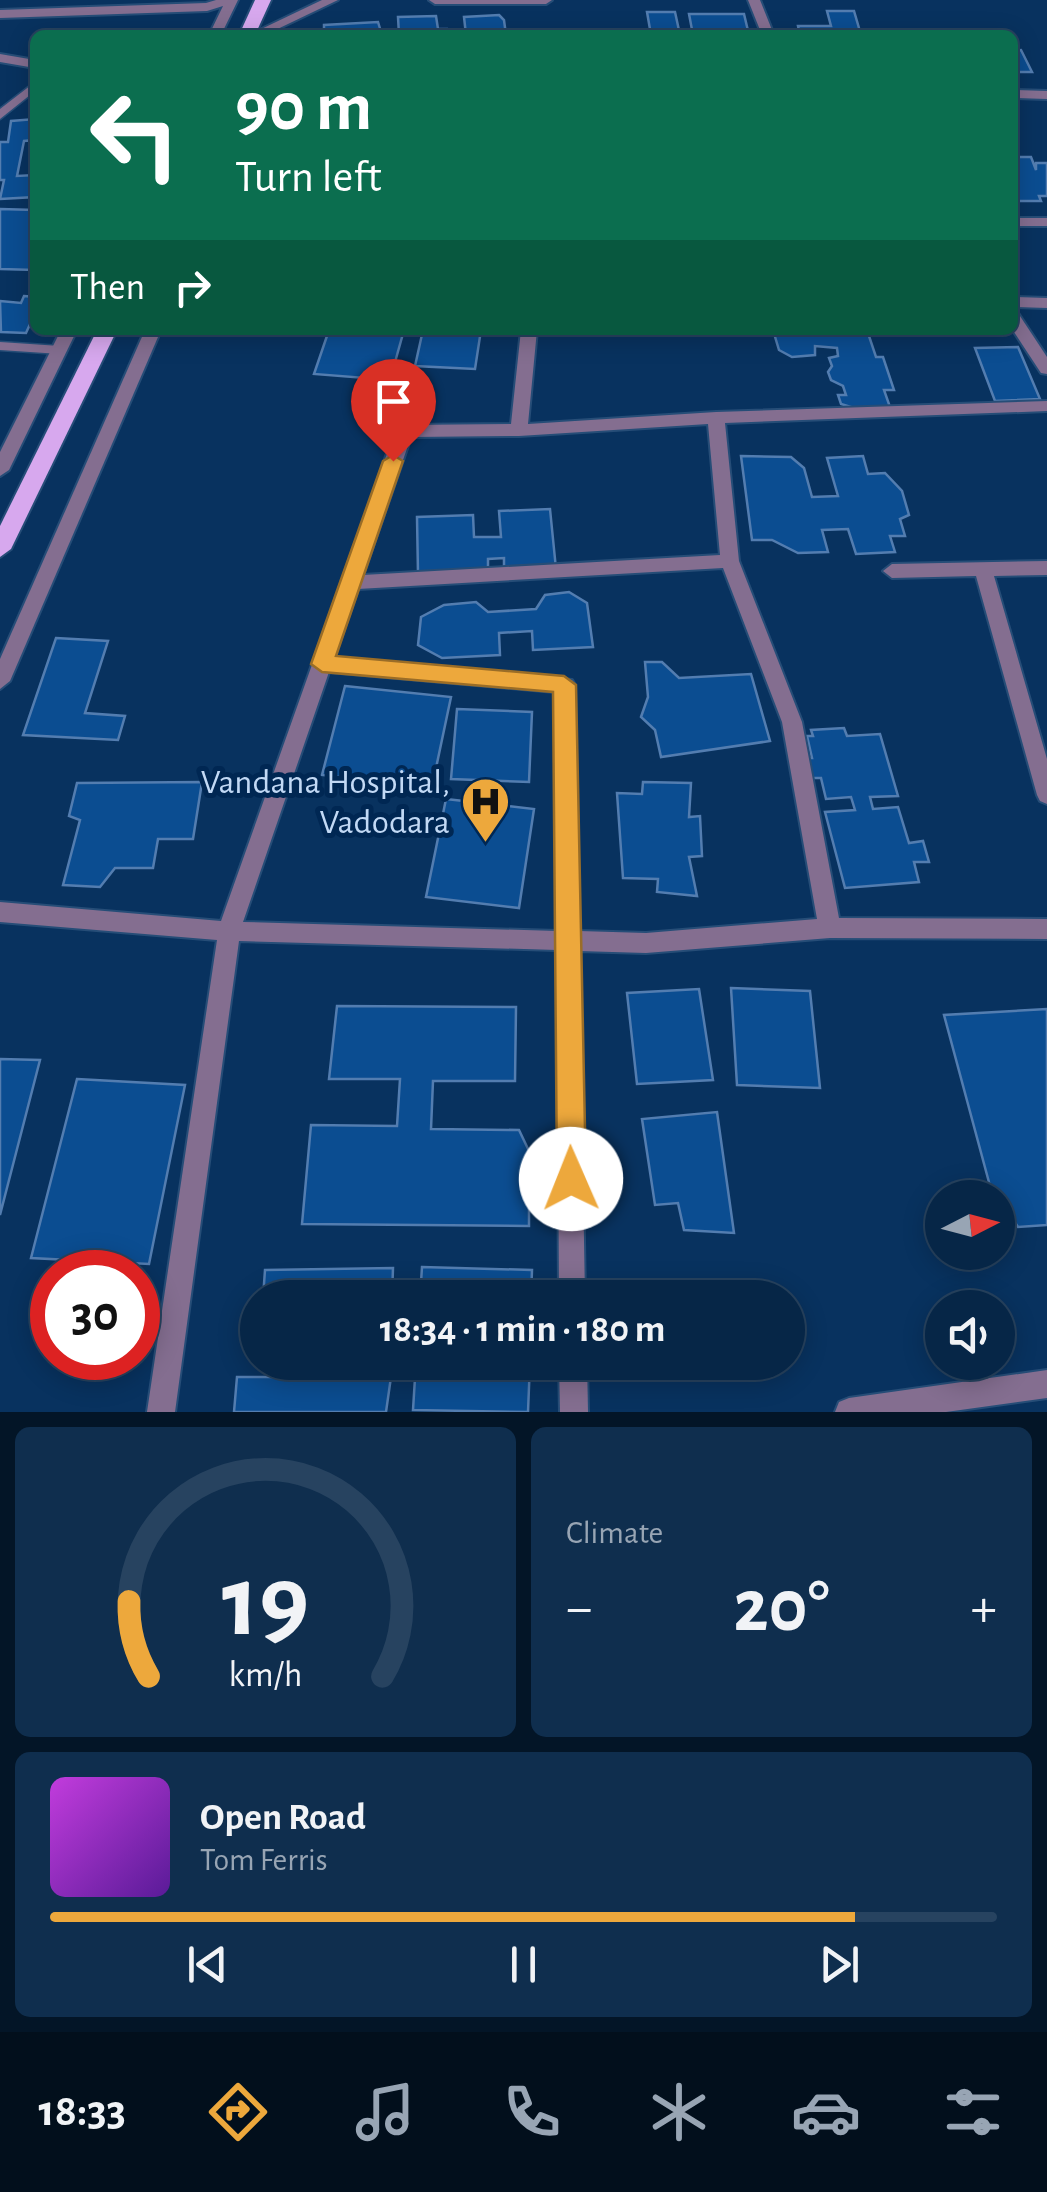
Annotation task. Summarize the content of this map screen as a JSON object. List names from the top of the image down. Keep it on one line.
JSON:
{"places":{"hospital":["Vandana Hospital, Vadodara"]},"north":"right","page":{"turn":["90 m","Turn left"],"then":"Then","limit":"30","trip":"18:34 · 1 min · 180 m","tile":"Climate","heat":["−","20°","+"],"song":["Open Road","Tom Ferris"],"tabs":"18:33","gauge":["19","km/h"]}}
